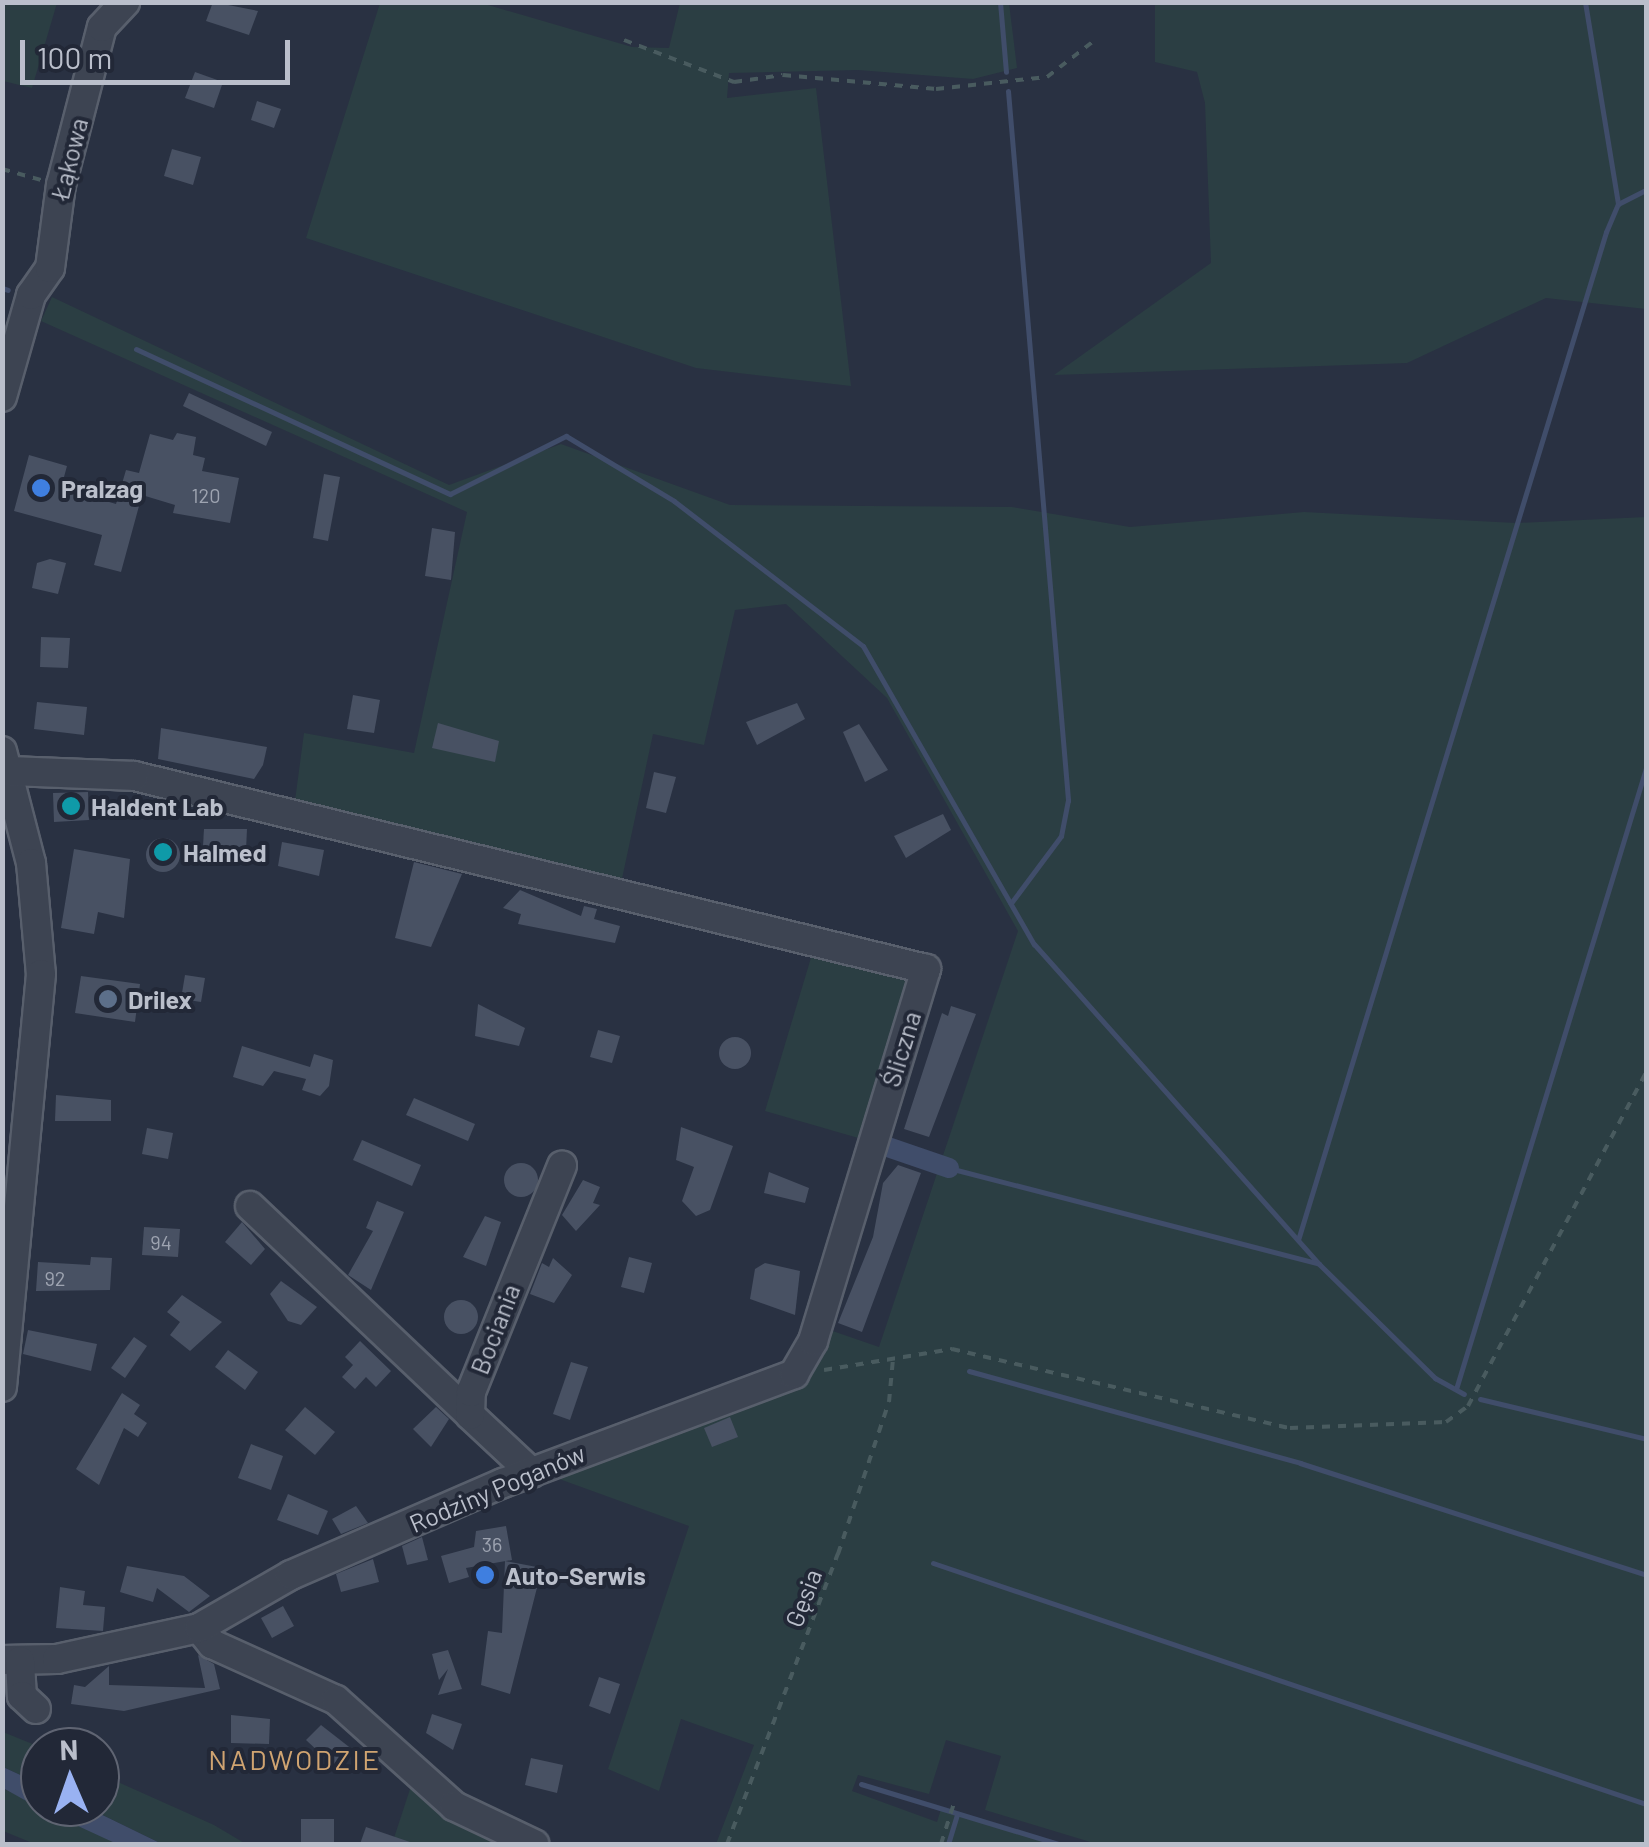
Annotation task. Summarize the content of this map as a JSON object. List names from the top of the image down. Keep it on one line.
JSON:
{"streets":{"street":["Łąkowa","Śliczna","Bociania","Rodziny Poganów"],"path":["Gęsia"]},"crossings":[["Śliczna","Rodziny Poganów"]],"districts":["NADWODZIE"],"places":["Pralzag","Haldent Lab","Halmed","Drilex","Auto-Serwis"],"house_numbers":["120","94","92","36"],"scale_bar":"100 m","north":"top"}
